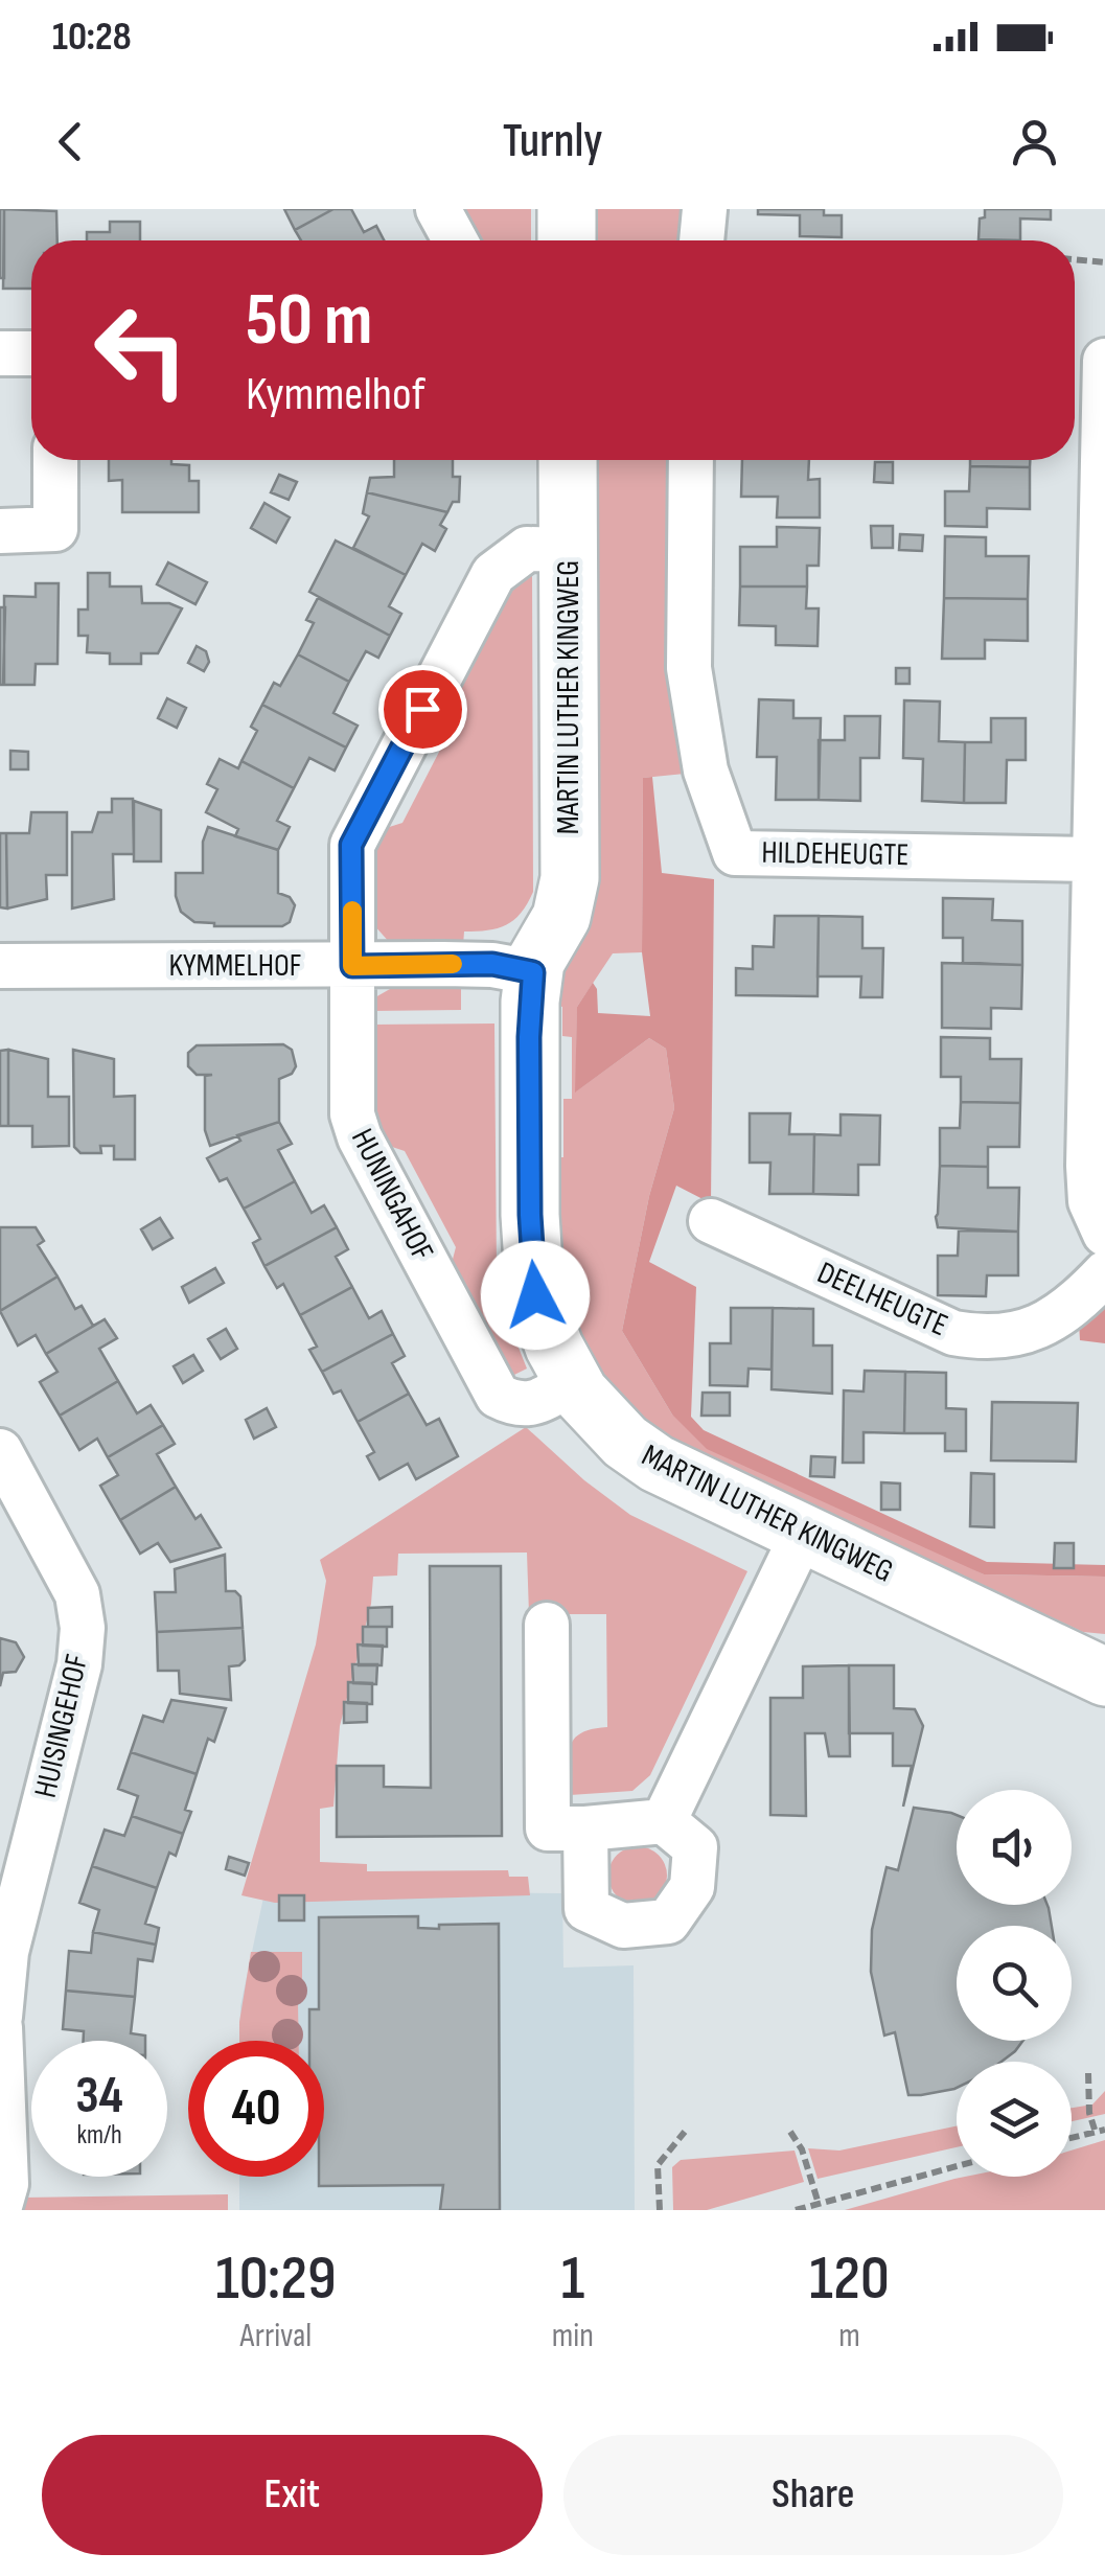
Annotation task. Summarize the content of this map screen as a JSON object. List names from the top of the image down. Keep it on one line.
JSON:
{"streets":{"street":["MARTIN LUTHER KINGWEG","HILDEHEUGTE","KYMMELHOF","HUNINGAHOF","DEELHEUGTE","HUISINGEHOF"]},"crossings":[["MARTIN LUTHER KINGWEG","KYMMELHOF"],["MARTIN LUTHER KINGWEG","HUNINGAHOF"],["KYMMELHOF","HUNINGAHOF"]],"page":{"status":"10:28","header":"Turnly","turn":["50 m","Kymmelhof"],"speed":"34 km/h","limit":"40","eta":["10:29","Arrival","1","min","120","m"],"buttons":["Exit","Share"]}}
